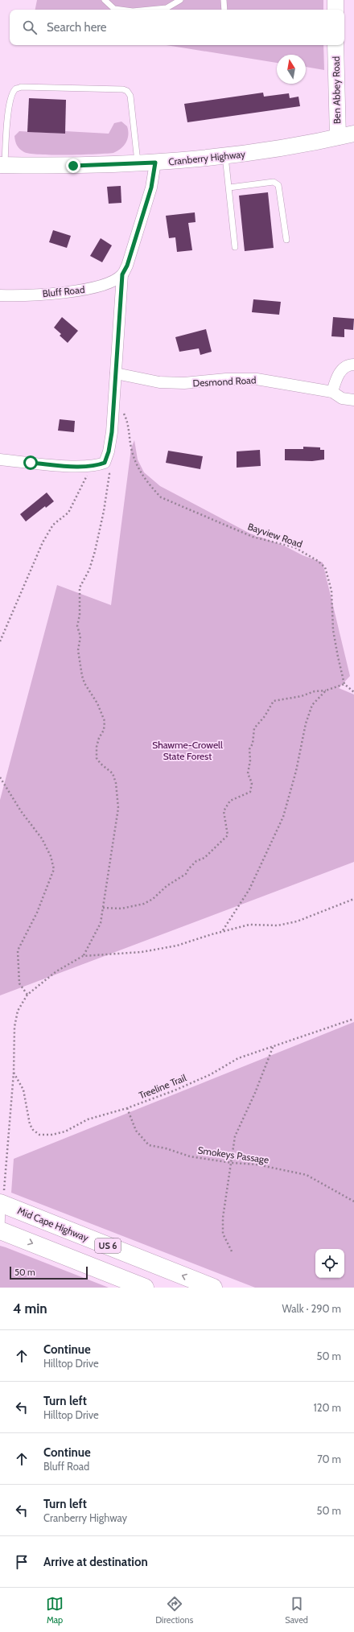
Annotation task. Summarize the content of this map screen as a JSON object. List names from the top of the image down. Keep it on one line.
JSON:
{"streets":{"highway":["Mid Cape Highway","US 6"],"main road":["Ben Abbey Road","Cranberry Highway"],"street":["Bluff Road","Desmond Road"],"path":["Bayview Road","Treeline Trail","Smokeys Passage"]},"crossings":[["Ben Abbey Road","Cranberry Highway"],["Treeline Trail","Smokeys Passage"]],"parks":["Shawme-Crowell State Forest"],"scale_bar":"50 m","north":"top","page":{"search":"Search here","scale":"50 m","heading":["4 min","Walk · 290 m"],"list":[["Continue","Hilltop Drive","50 m"],["Turn left","Hilltop Drive","120 m"],["Continue","Bluff Road","70 m"],["Turn left","Cranberry Highway","50 m"],"Arrive at destination"],"nav":["Map","Directions","Saved"]}}
